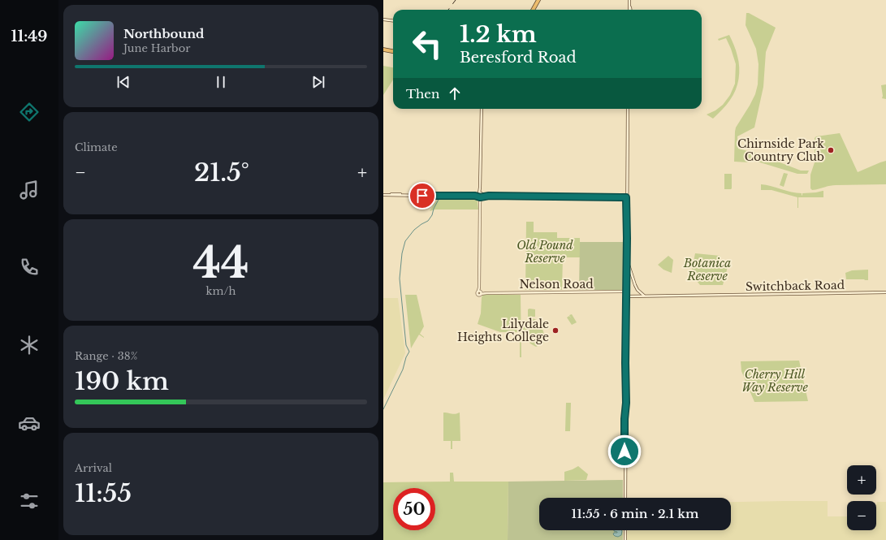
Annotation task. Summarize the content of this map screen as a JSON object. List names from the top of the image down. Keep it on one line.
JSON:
{"streets":{"main road":["Nelson Road","Switchback Road"]},"parks":["Old Pound Reserve","Botanica Reserve","Cherry Hill Way Reserve"],"places":["Chirnside Park Country Club","Lilydale Heights College"],"page":{"tabs":"11:49","turn":["1.2 km","Beresford Road"],"song":["Northbound","June Harbor"],"then":"Then","tile":["Climate",["44","km/h"],["Range · 38%","190 km"],["Arrival","11:55"]],"heat":["−","21.5°","+"],"map_buttons":["+","−"],"limit":"50","trip":"11:55 · 6 min · 2.1 km"}}
